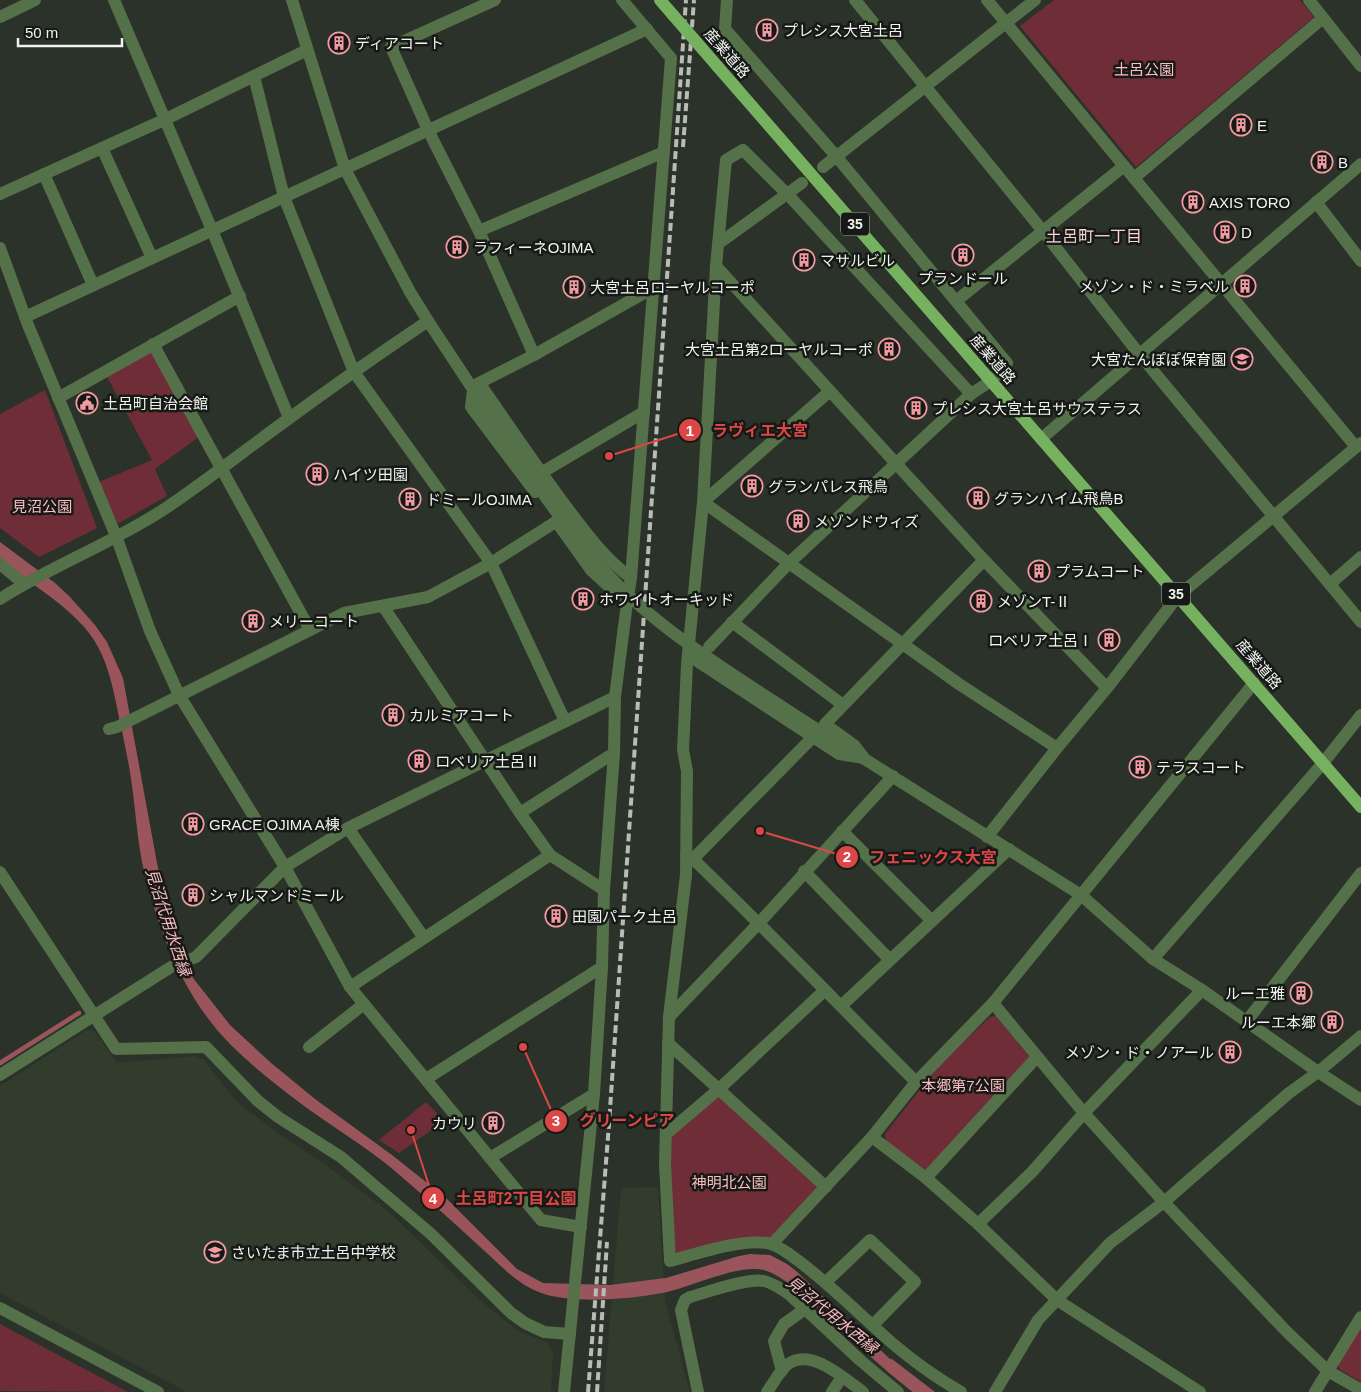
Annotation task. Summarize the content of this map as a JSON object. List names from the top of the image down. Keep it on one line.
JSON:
{"streets":{"main road":["産業道路","35"]},"districts":["土呂町一丁目"],"water":["見沼代用水西縁"],"parks":["土呂公園","見沼公園","本郷第7公園","神明北公園"],"places":{"building":["プレシス大宮土呂","ディアコート","E","B","AXIS TORO","D","ラフィーネOJIMA","プランドール","マサルビル","メゾン・ド・ミラベル","大宮土呂ローヤルコーポ","大宮土呂第2ローヤルコーポ","プレシス大宮土呂サウステラス","ハイツ田園","グランパレス飛鳥","グランハイム飛鳥B","ドミールOJIMA","メゾンドウィズ","プラムコート","ホワイトオーキッド","メゾンT-Ⅱ","メリーコート","ロベリア土呂Ⅰ","カルミアコート","ロベリア土呂Ⅱ","テラスコート","GRACE OJIMA A棟","シャルマンドミール","田園パーク土呂","ルーエ雅","ルーエ本郷","メゾン・ド・ノアール","カウリ"],"school or university":["大宮たんぽぽ保育園","さいたま市立土呂中学校"],"public building":["土呂町自治会館"],"other":["ラヴィエ大宮","フェニックス大宮","グリーンピア","土呂町2丁目公園"]},"scale_bar":"50 m"}
